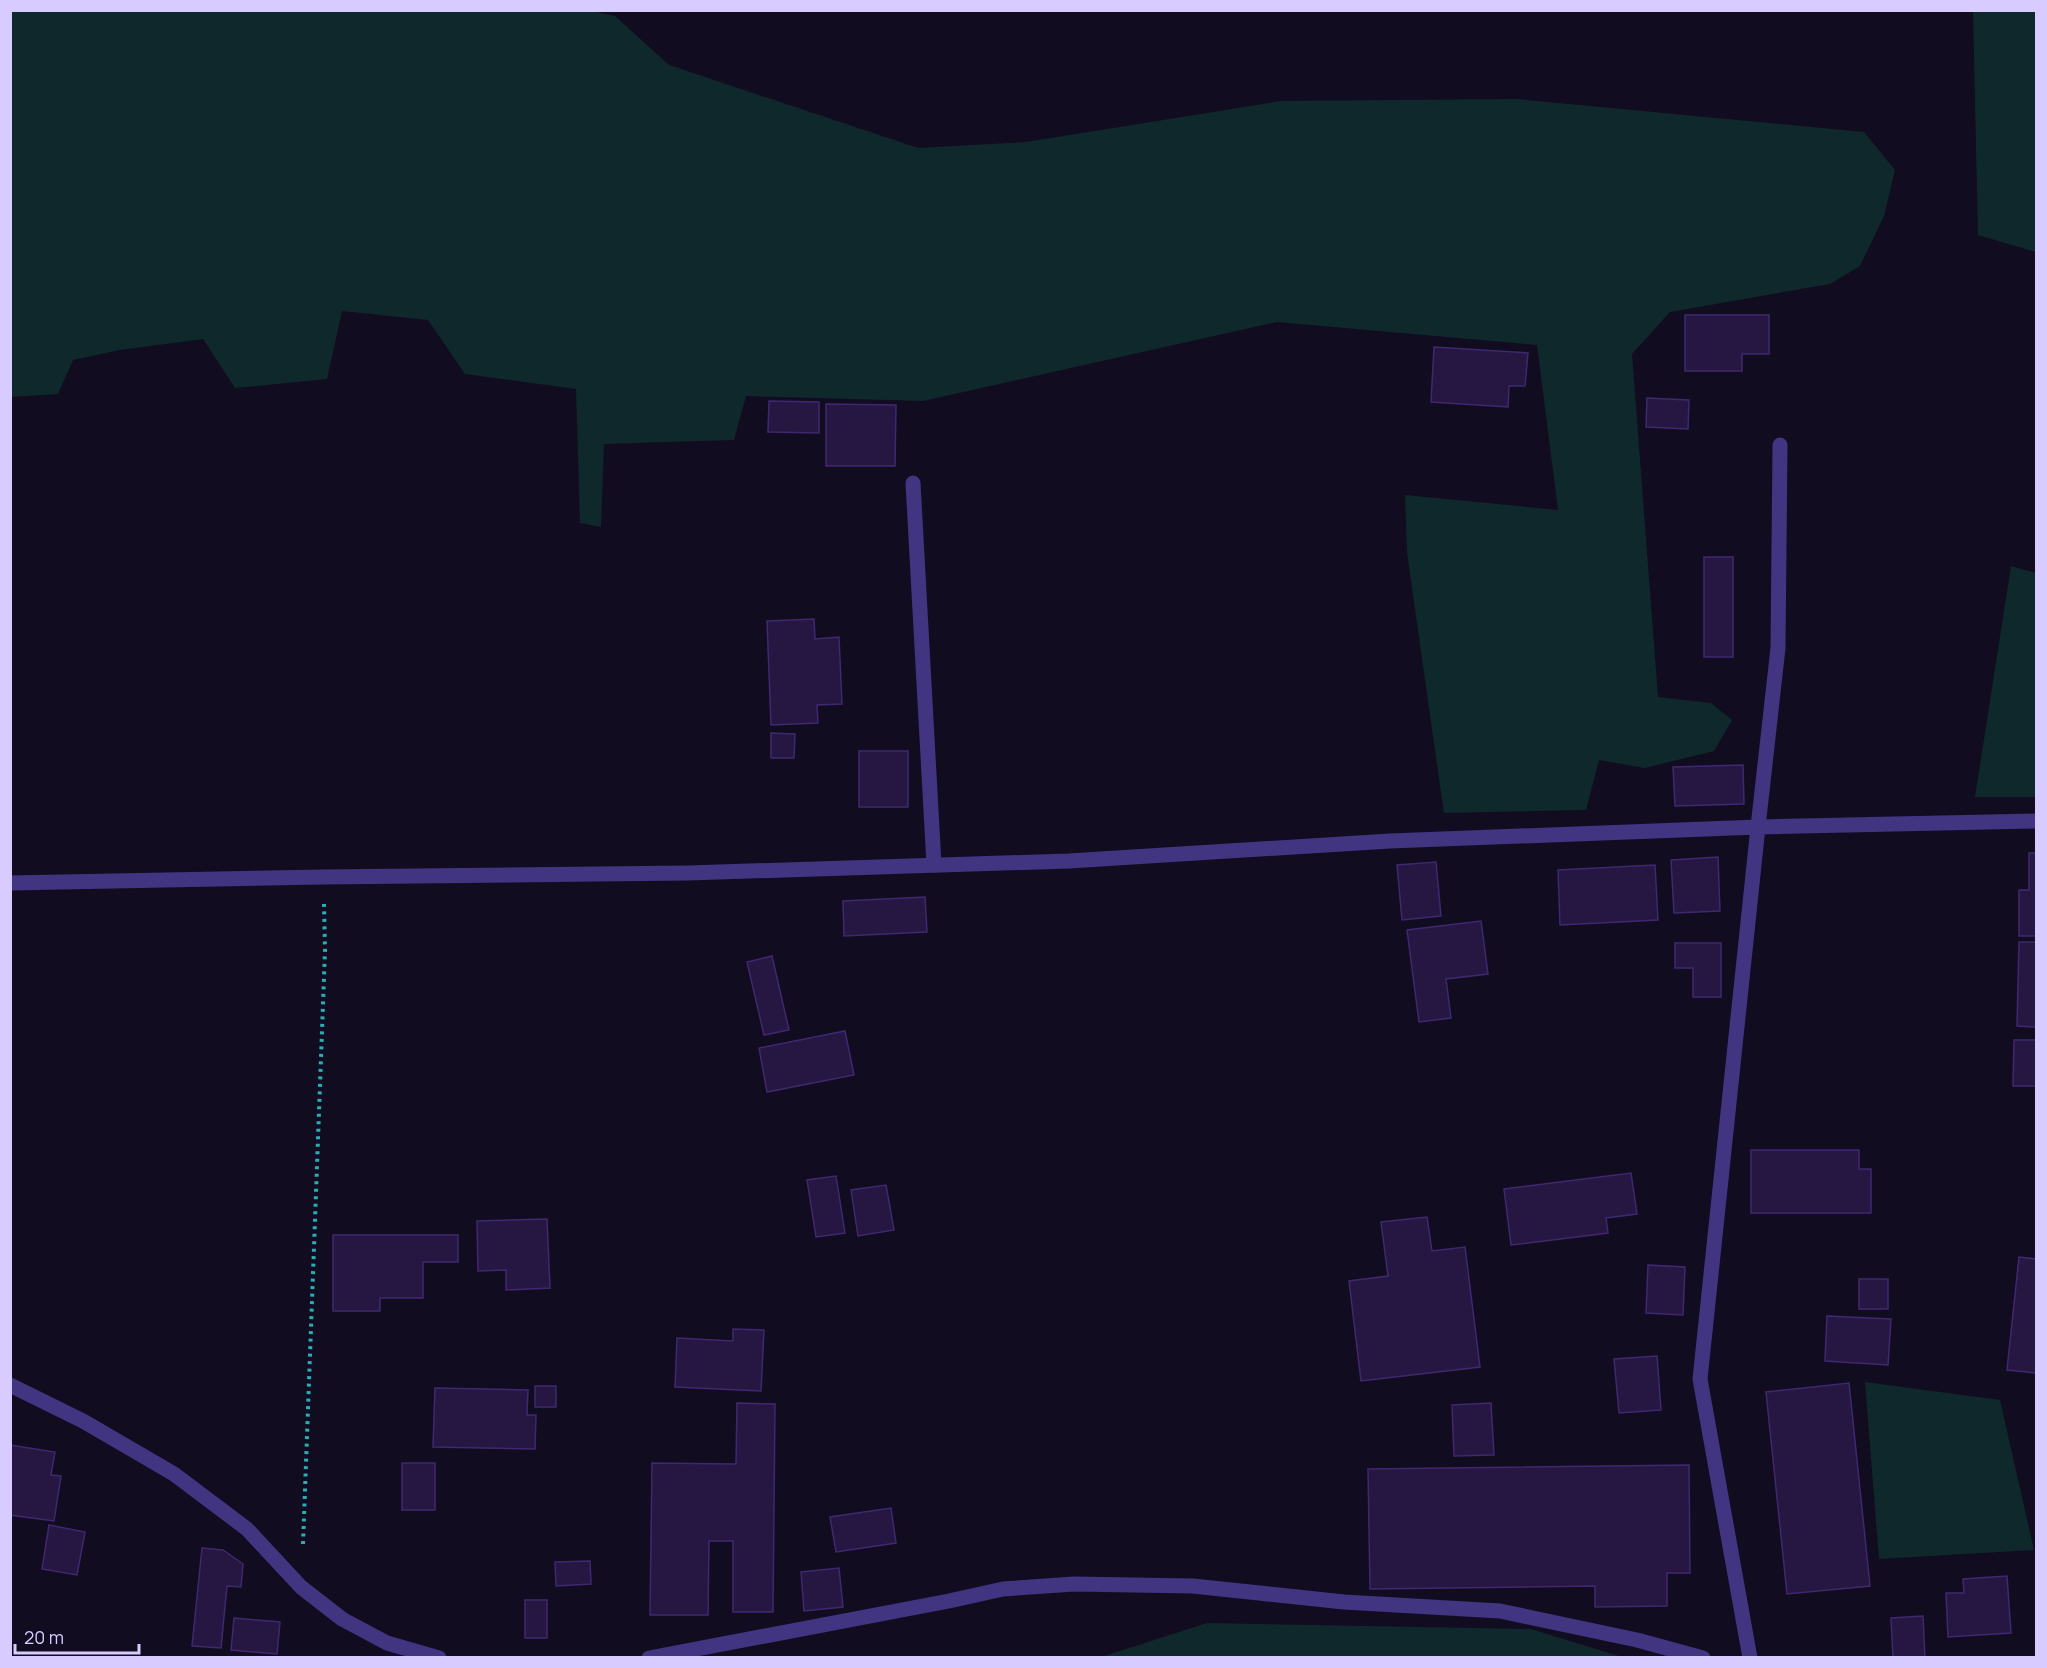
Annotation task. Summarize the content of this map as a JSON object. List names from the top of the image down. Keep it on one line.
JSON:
{"scale_bar":"20 m"}
